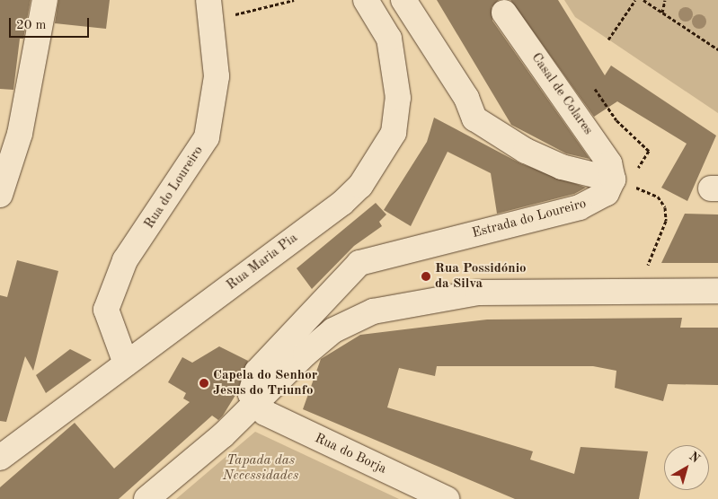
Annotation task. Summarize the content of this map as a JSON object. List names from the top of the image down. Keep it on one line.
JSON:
{"streets":{"street":["Casal de Colares","Rua do Loureiro","Estrada do Loureiro","Rua Maria Pia","Rua do Borja"]},"crossings":[["Casal de Colares","Estrada do Loureiro"],["Rua do Loureiro","Rua Maria Pia"],["Estrada do Loureiro","Rua do Borja"]],"parks":["Tapada das Necessidades"],"places":["Rua Possidónio da Silva","Capela do Senhor Jesus do Triunfo"],"scale_bar":"20 m","north":"top right"}
